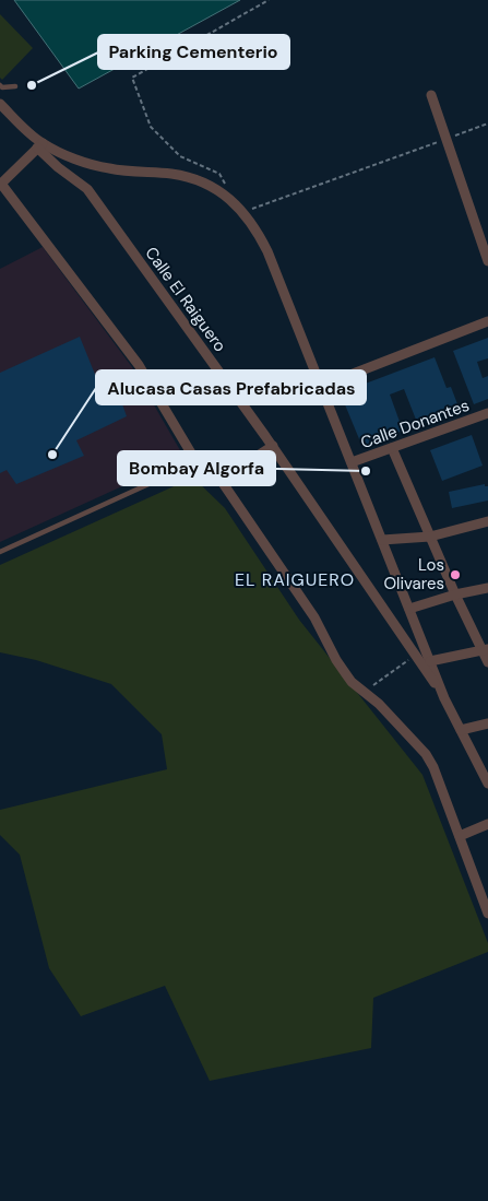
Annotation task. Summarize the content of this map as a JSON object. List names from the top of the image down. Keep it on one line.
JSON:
{"streets":{"street":["Calle El Raiguero","Calle Donantes"]},"districts":["EL RAIGUERO"],"places":["Parking Cementerio","Alucasa Casas Prefabricadas","Bombay Algorfa","Los Olivares"]}
